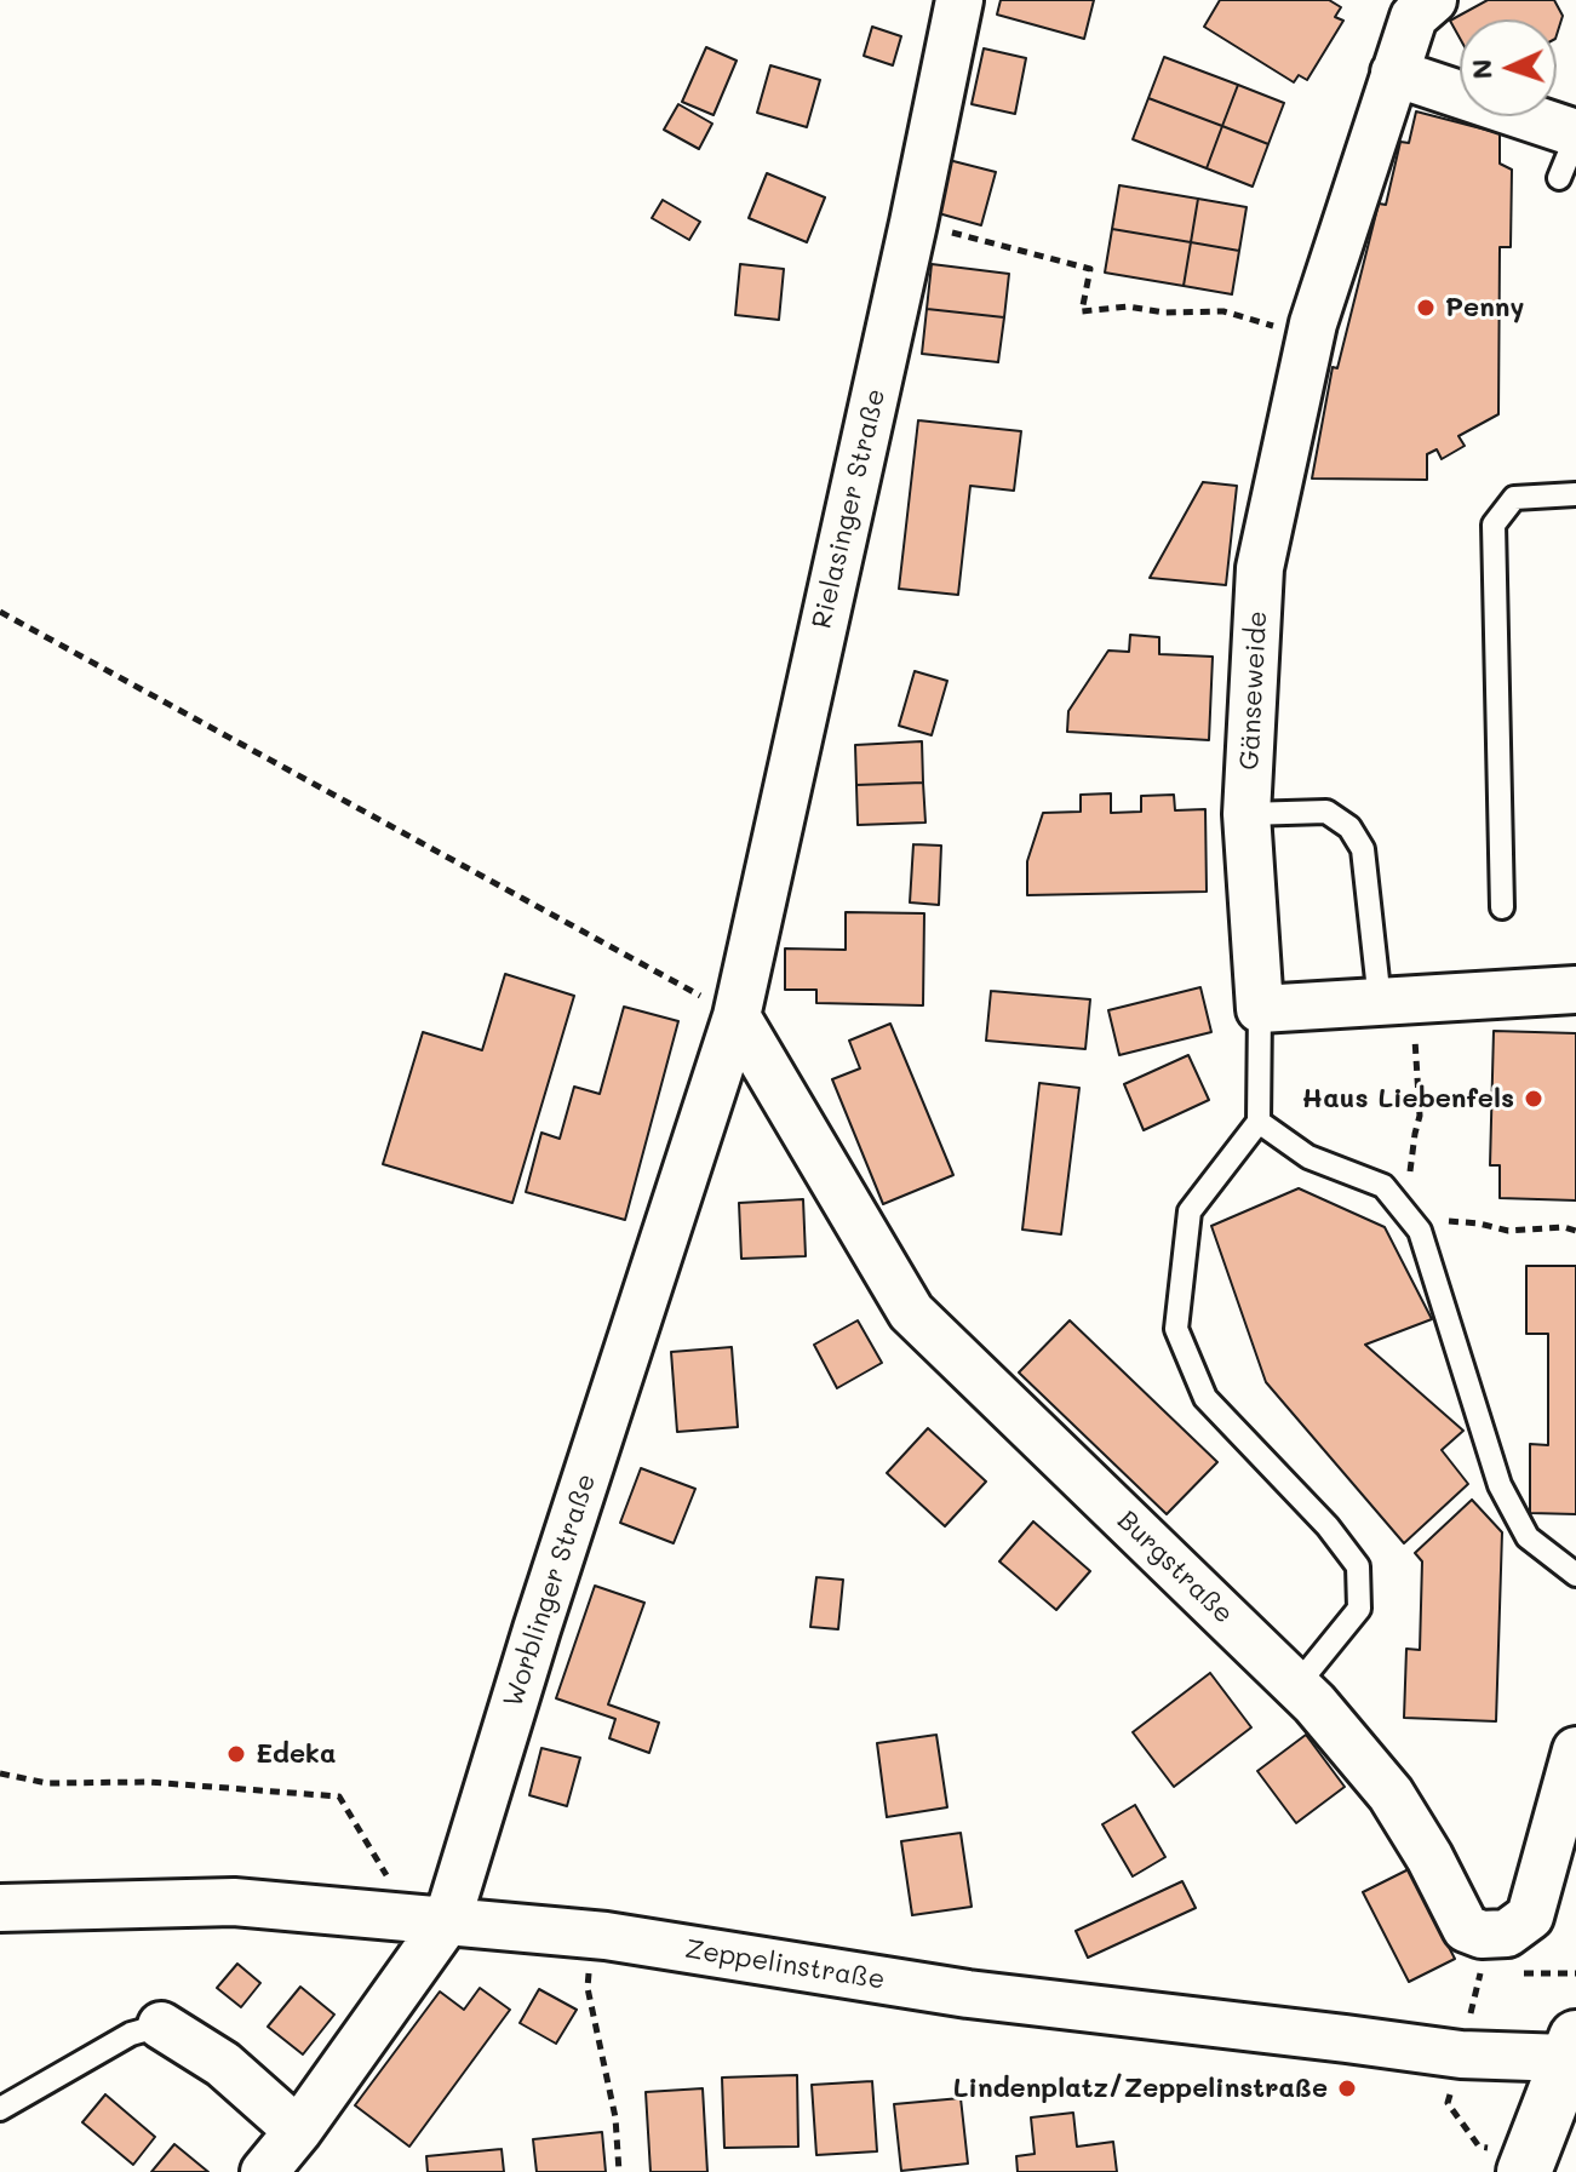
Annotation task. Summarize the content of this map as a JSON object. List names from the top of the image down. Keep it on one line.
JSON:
{"streets":{"street":["Rielasinger Straße","Gänseweide","Burgstraße","Worblinger Straße","Zeppelinstraße"]},"crossings":[["Rielasinger Straße","Burgstraße"],["Rielasinger Straße","Worblinger Straße"],["Burgstraße","Worblinger Straße"],["Worblinger Straße","Zeppelinstraße"]],"places":["Penny","Haus Liebenfels","Edeka","Lindenplatz/Zeppelinstraße"],"north":"left"}
